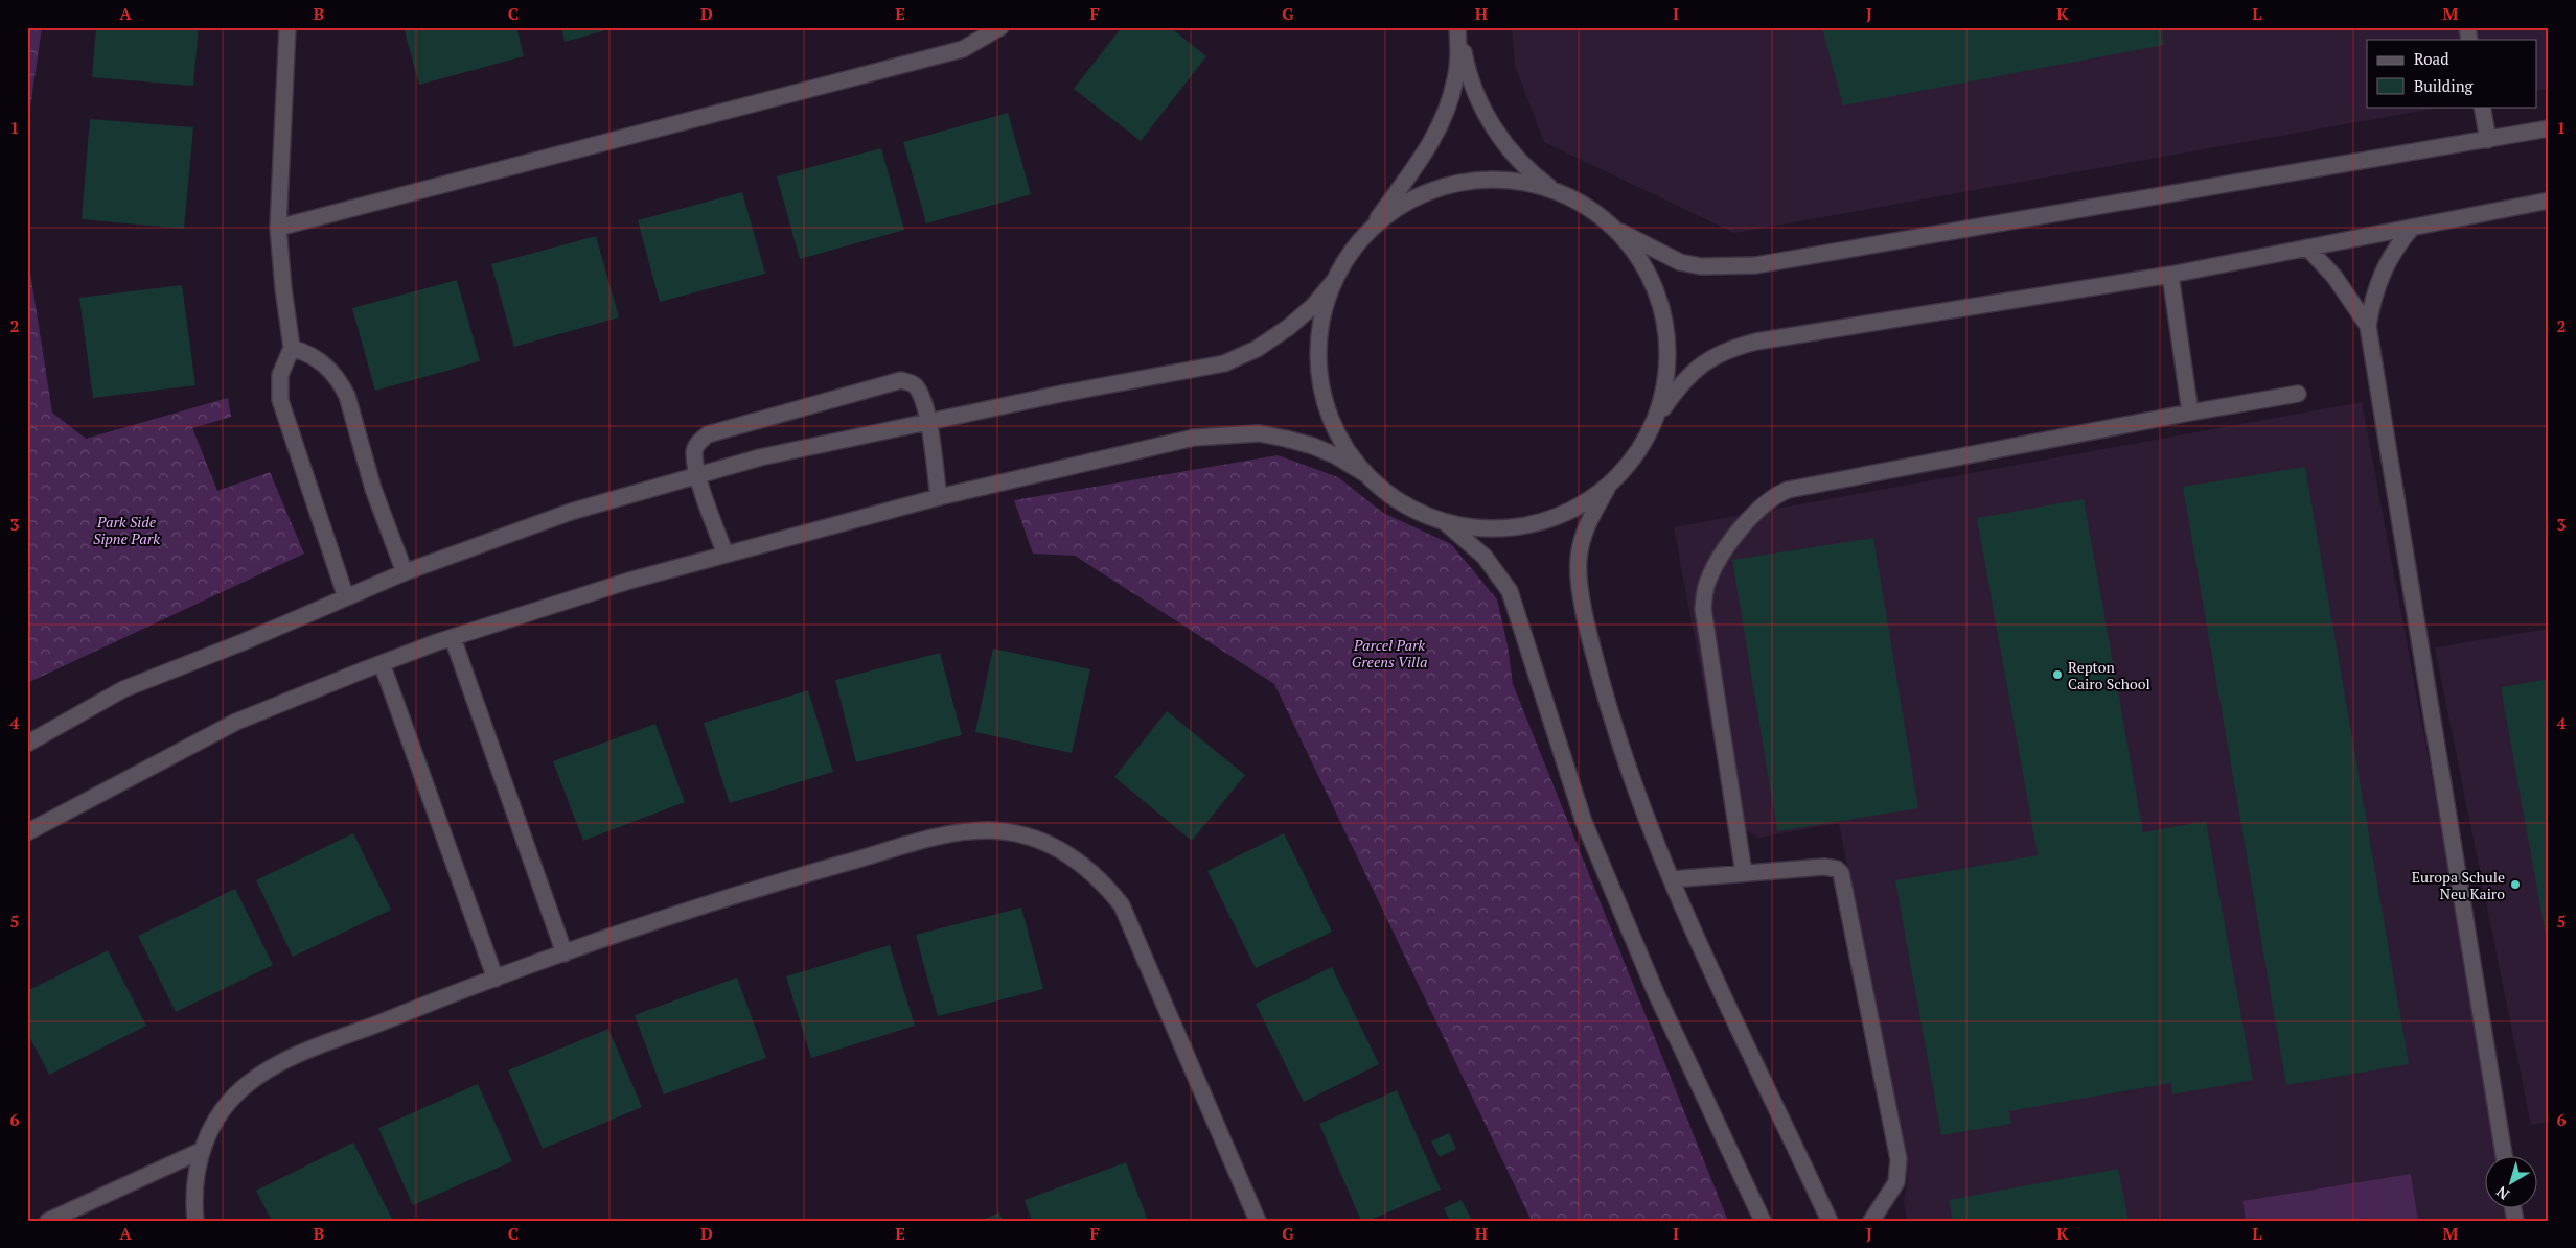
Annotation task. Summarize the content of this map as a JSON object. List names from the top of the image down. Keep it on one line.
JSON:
{"parks":["Park Side Sipne Park","Parcel Park Greens Villa"],"places":["Repton Cairo School","Europa Schule Neu Kairo"],"legend":["Road","Building"],"north":"bottom left","grid":{"columns":["A","B","C","D","E","F","G","H","I","J","K","L","M"],"rows":["1","2","3","4","5","6"]}}
